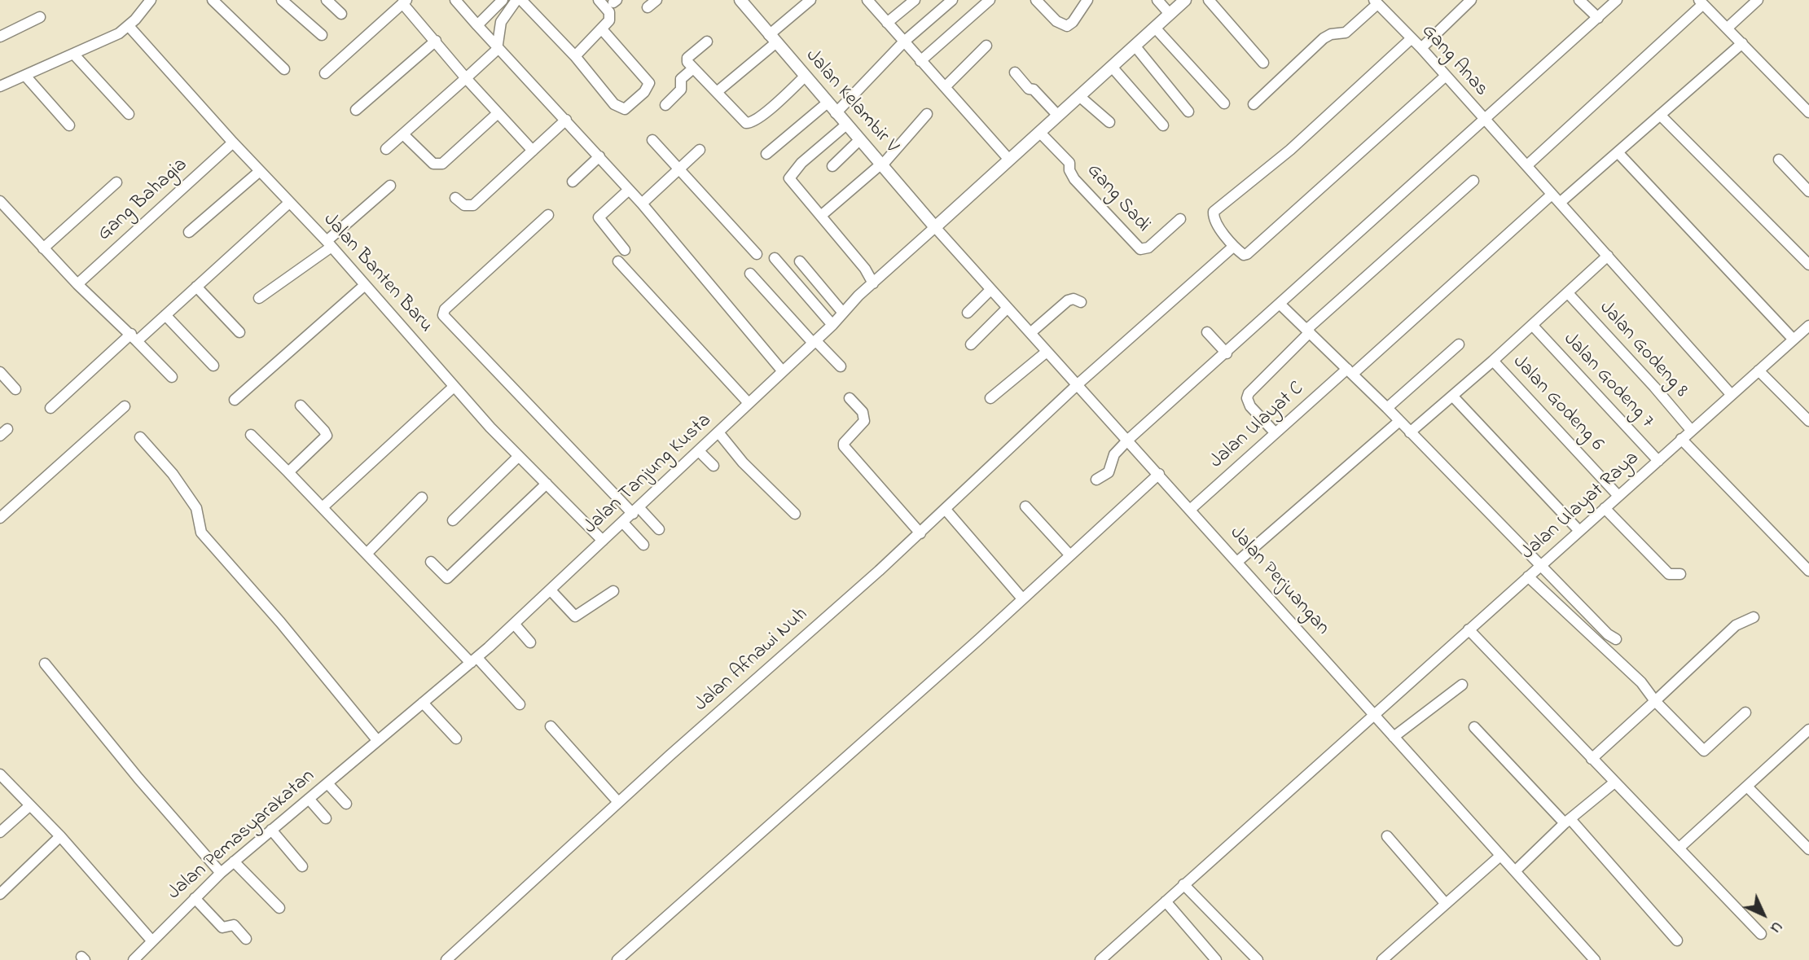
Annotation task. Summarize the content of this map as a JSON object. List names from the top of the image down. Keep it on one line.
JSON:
{"streets":{"main road":["Jalan Kelambir V"],"street":["Gang Anas","Gang Sadi","Gang Bahagia","Jalan Banten Baru","Jalan Godeng 8","Jalan Godeng 7","Jalan Godeng 6","Jalan Ulayat C","Jalan Tanjung Kusta","Jalan Ulayat Raya","Jalan Perjuangan","Jalan Afnawi Nuh","Jalan Pemasyarakatan"]},"crossings":[["Gang Anas","Jalan Ulayat C"],["Gang Anas","Jalan Ulayat Raya"],["Jalan Kelambir V","Jalan Tanjung Kusta"],["Jalan Kelambir V","Jalan Perjuangan"],["Gang Bahagia","Jalan Banten Baru"],["Jalan Banten Baru","Jalan Tanjung Kusta"],["Jalan Godeng 8","Jalan Ulayat Raya"],["Jalan Godeng 7","Jalan Ulayat Raya"],["Jalan Godeng 6","Jalan Ulayat Raya"],["Jalan Ulayat C","Jalan Perjuangan"],["Jalan Tanjung Kusta","Jalan Perjuangan"],["Jalan Tanjung Kusta","Jalan Pemasyarakatan"],["Jalan Ulayat Raya","Jalan Perjuangan"],["Jalan Perjuangan","Jalan Afnawi Nuh"]],"north":"bottom right"}
